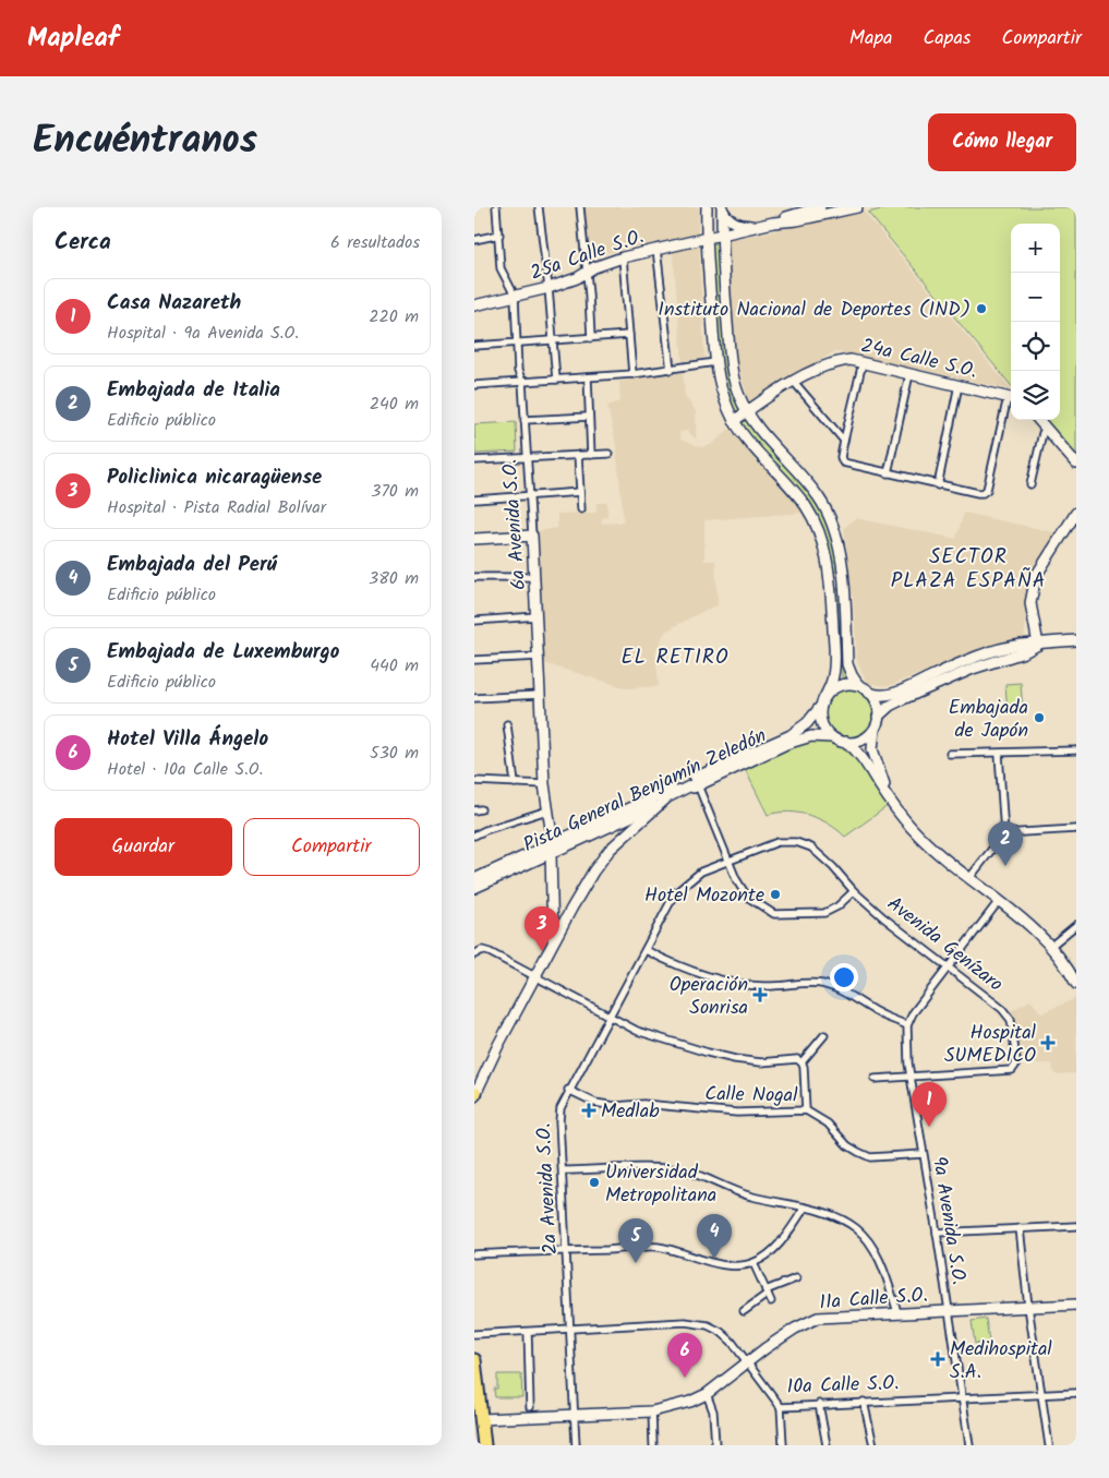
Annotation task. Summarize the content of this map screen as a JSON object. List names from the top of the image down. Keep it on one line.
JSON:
{"streets":{"main road":["25a Calle S.O.","24a Calle S.O.","6a Avenida S.O.","Pista General Benjamín Zeledón","11a Calle S.O."],"street":["Avenida Genízaro","Calle Nogal","2a Avenida S.O.","9a Avenida S.O.","10a Calle S.O."]},"crossings":[["25a Calle S.O.","6a Avenida S.O."],["6a Avenida S.O.","Pista General Benjamín Zeledón"],["Avenida Genízaro","2a Avenida S.O."],["Avenida Genízaro","9a Avenida S.O."],["Calle Nogal","2a Avenida S.O."],["Calle Nogal","9a Avenida S.O."],["9a Avenida S.O.","11a Calle S.O."],["9a Avenida S.O.","10a Calle S.O."],["11a Calle S.O.","10a Calle S.O."]],"districts":["SECTOR PLAZA ESPAÑA","EL RETIRO"],"places":{"other":["Instituto Nacional de Deportes (IND)","Embajada de Japón","Hotel Mozonte","Universidad Metropolitana"],"health":["Operación Sonrisa","Hospital SUMEDICO","Medlab","Medihospital S.A."]},"page":{"header":"Mapleaf","nav":["Mapa","Capas","Compartir"],"title":"Encuéntranos","buttons":["Cómo llegar",["Guardar","Compartir"]],"heading":["Cerca","6 resultados"],"map_buttons":["+","−"],"list":[{"mark":"1","name":"Casa Nazareth","note":"Hospital · 9a Avenida S.O.","value":"220 m"},{"mark":"2","name":"Embajada de Italia","note":"Edificio público","value":"240 m"},{"mark":"3","name":"Policlinica nicaragüense","note":"Hospital · Pista Radial Bolívar","value":"370 m"},{"mark":"4","name":"Embajada del Perú","note":"Edificio público","value":"380 m"},{"mark":"5","name":"Embajada de Luxemburgo","note":"Edificio público","value":"440 m"},{"mark":"6","name":"Hotel Villa Ángelo","note":"Hotel · 10a Calle S.O.","value":"530 m"}],"pins":["2","3","1","4","5","6"]}}
